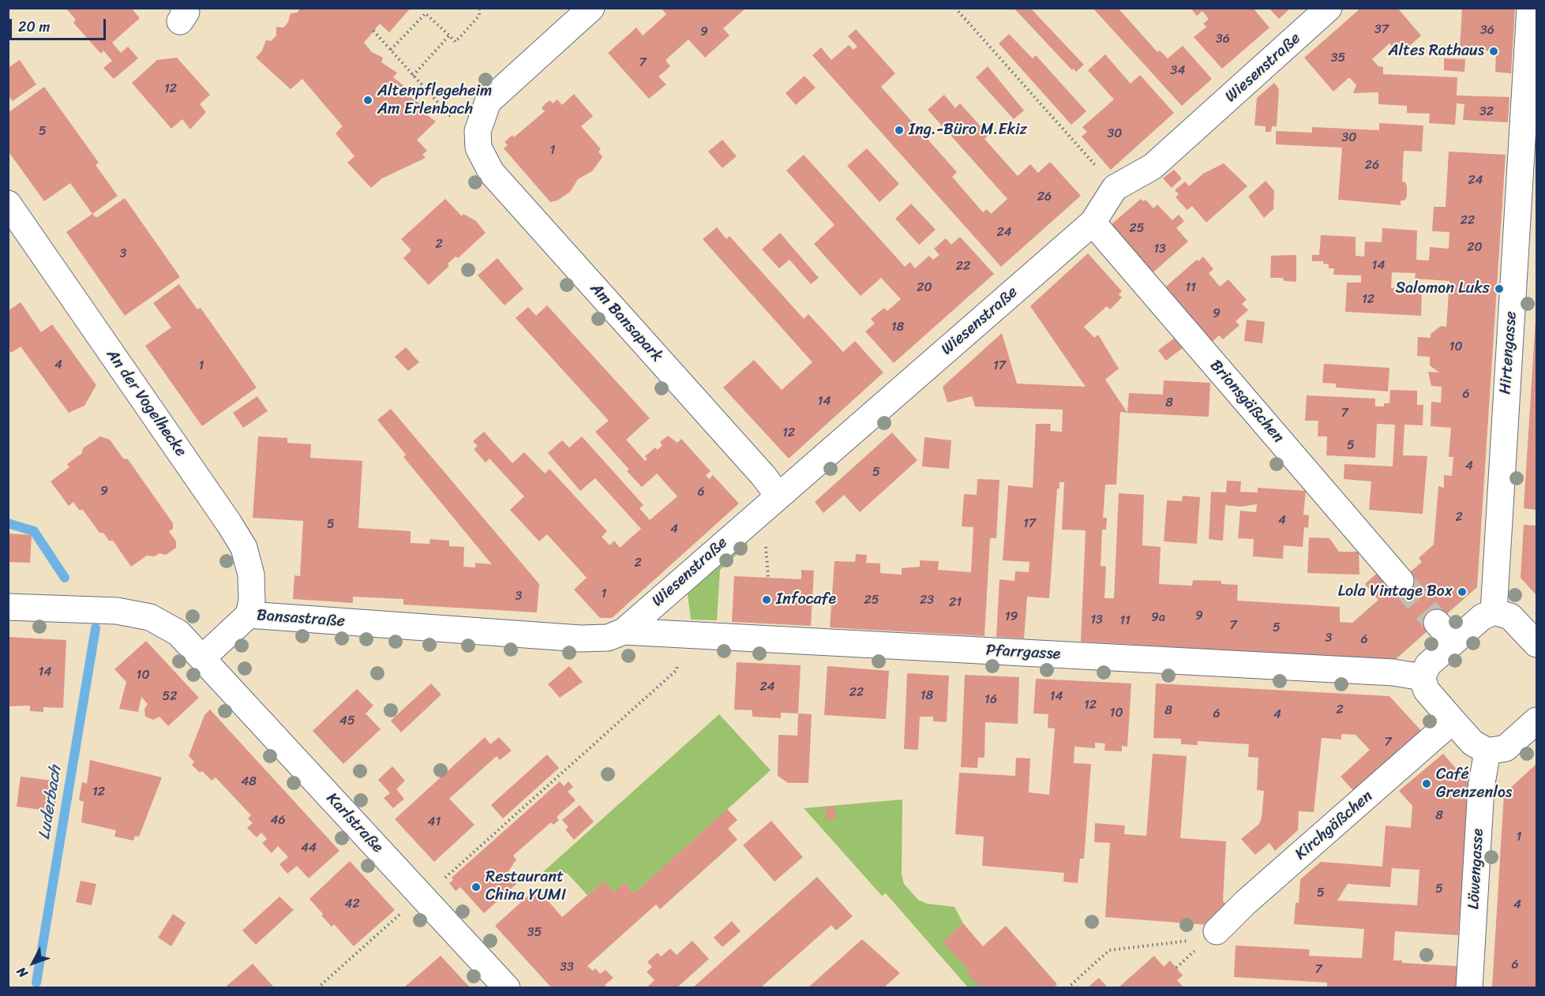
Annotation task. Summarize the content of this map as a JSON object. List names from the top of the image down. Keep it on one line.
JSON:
{"streets":{"street":["Wiesenstraße","Am Bansapark","Hirtengasse","Brionsgäßchen","An der Vogelhecke","Bansastraße","Pfarrgasse","Karlstraße","Kirchgäßchen","Löwengasse"]},"crossings":[["Wiesenstraße","Am Bansapark"],["Wiesenstraße","Brionsgäßchen"],["Wiesenstraße","Bansastraße"],["Wiesenstraße","Pfarrgasse"],["An der Vogelhecke","Bansastraße"],["Bansastraße","Pfarrgasse"],["Bansastraße","Karlstraße"]],"water":["Luderbach"],"places":["Altes Rathaus","Altenpflegeheim Am Erlenbach","Ing.-Büro M.Ekiz","Salomon Luks","Lola Vintage Box","Infocafe","Café Grenzenlos","Restaurant China YUMI"],"house_numbers":["37","36","9","36","35","7","34","12","32","5","30","30","1","26","24","26","22","25","24","2","20","13","3","14","22","20","11","12","9","18","10","4","1","17","6","14","8","7","12","5","4","5","9","6","2","4","17","5","4","2","1","3","25","23","21","9","19","9a","13","11","7","5","3","6","14","10","24","22","18","52","14","16","12","2","8","10","6","4","45","7","48","12","8","46","41","1","44","5","5","42","4","35","6","33","7"],"scale_bar":"20 m","north":"bottom left"}
